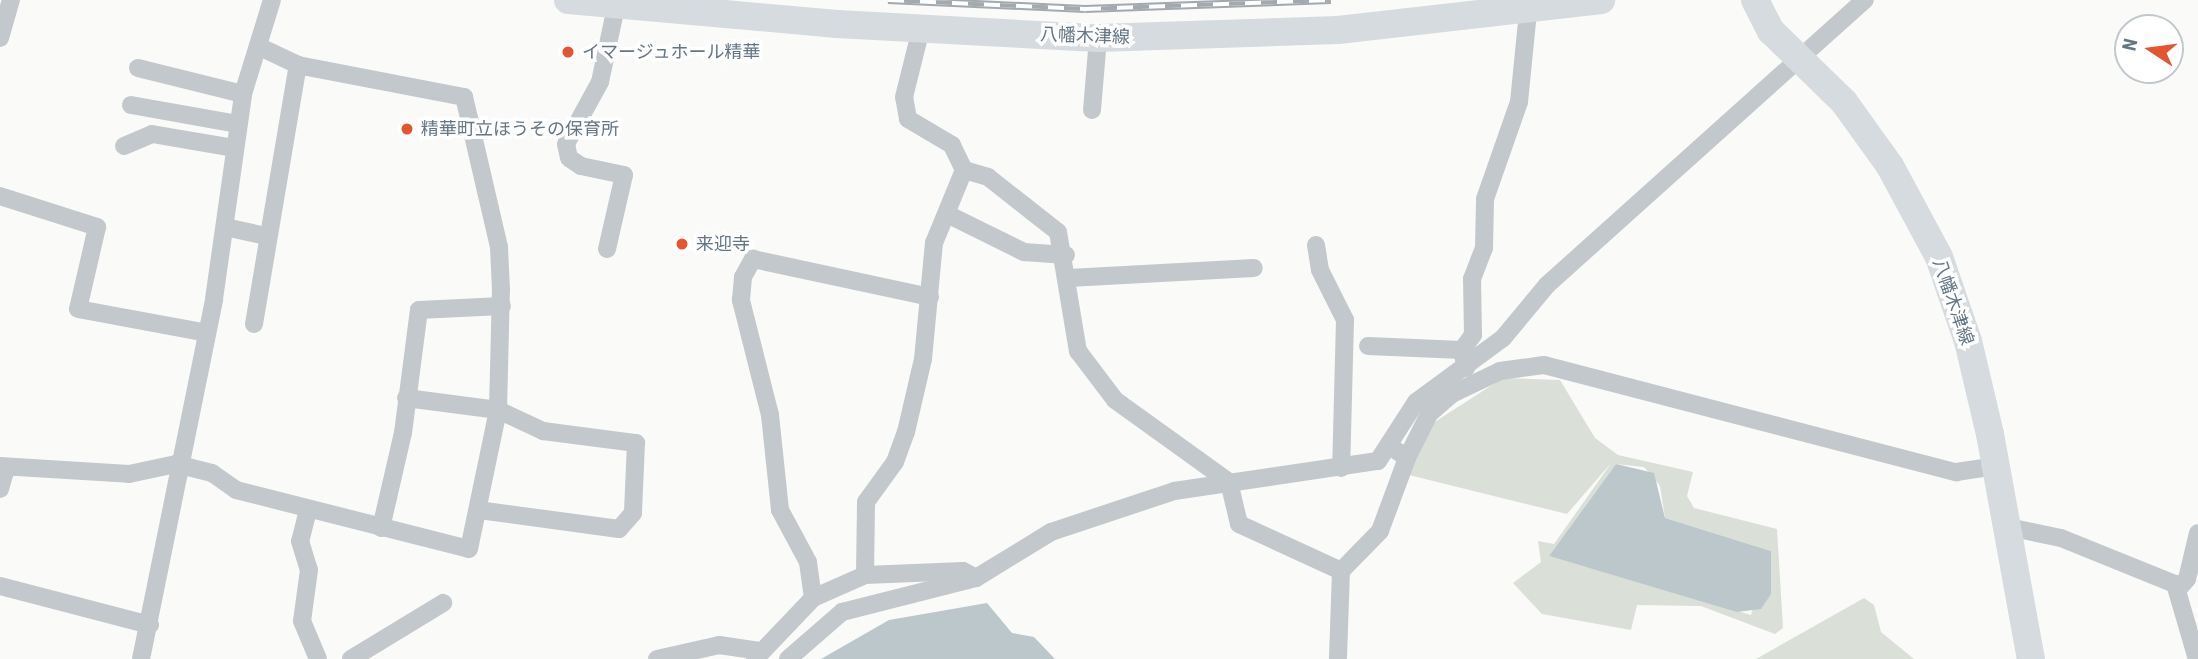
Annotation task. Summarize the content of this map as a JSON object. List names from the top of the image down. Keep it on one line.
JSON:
{"streets":{"main road":["八幡木津線"]},"places":["イマージュホール精華","精華町立ほうその保育所","来迎寺"],"north":"left"}
